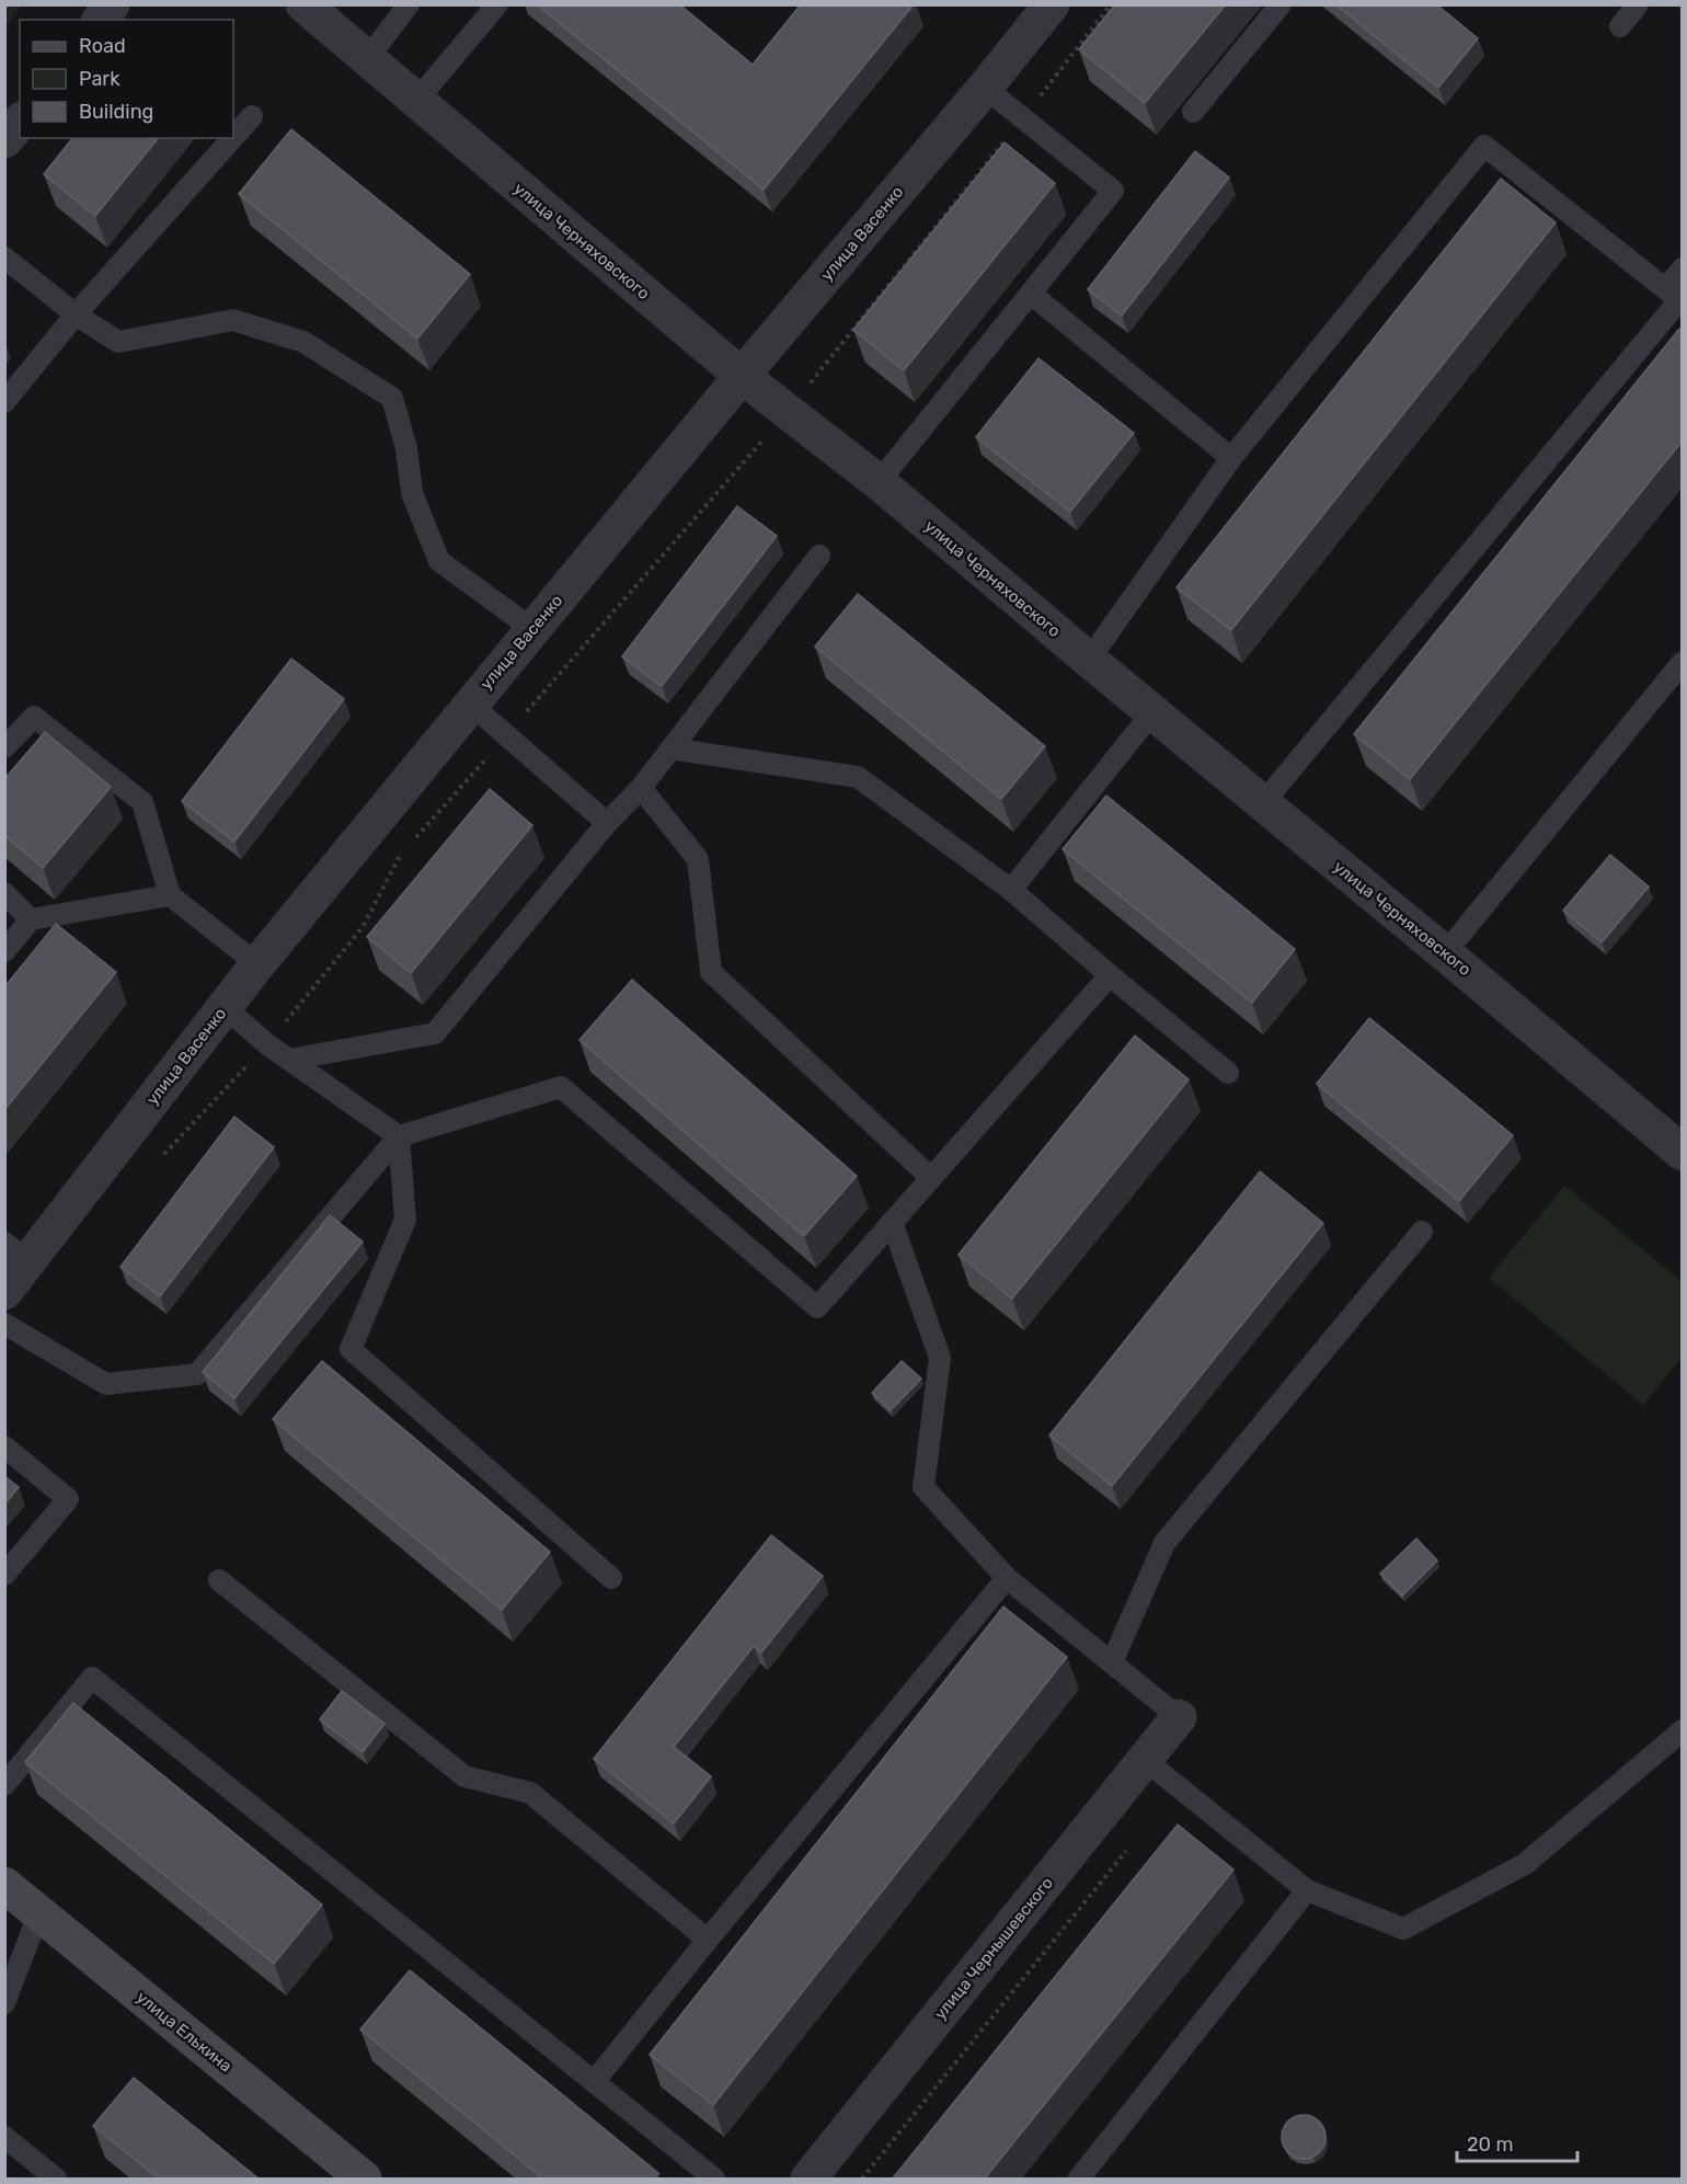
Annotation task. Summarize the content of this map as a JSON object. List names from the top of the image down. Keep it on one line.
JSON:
{"streets":{"street":["улица Васенко","улица Черняховского","улица Чернышевского","улица Елькина"]},"crossings":[["улица Васенко","улица Черняховского"]],"legend":["Road","Park","Building"],"scale_bar":"20 m"}
